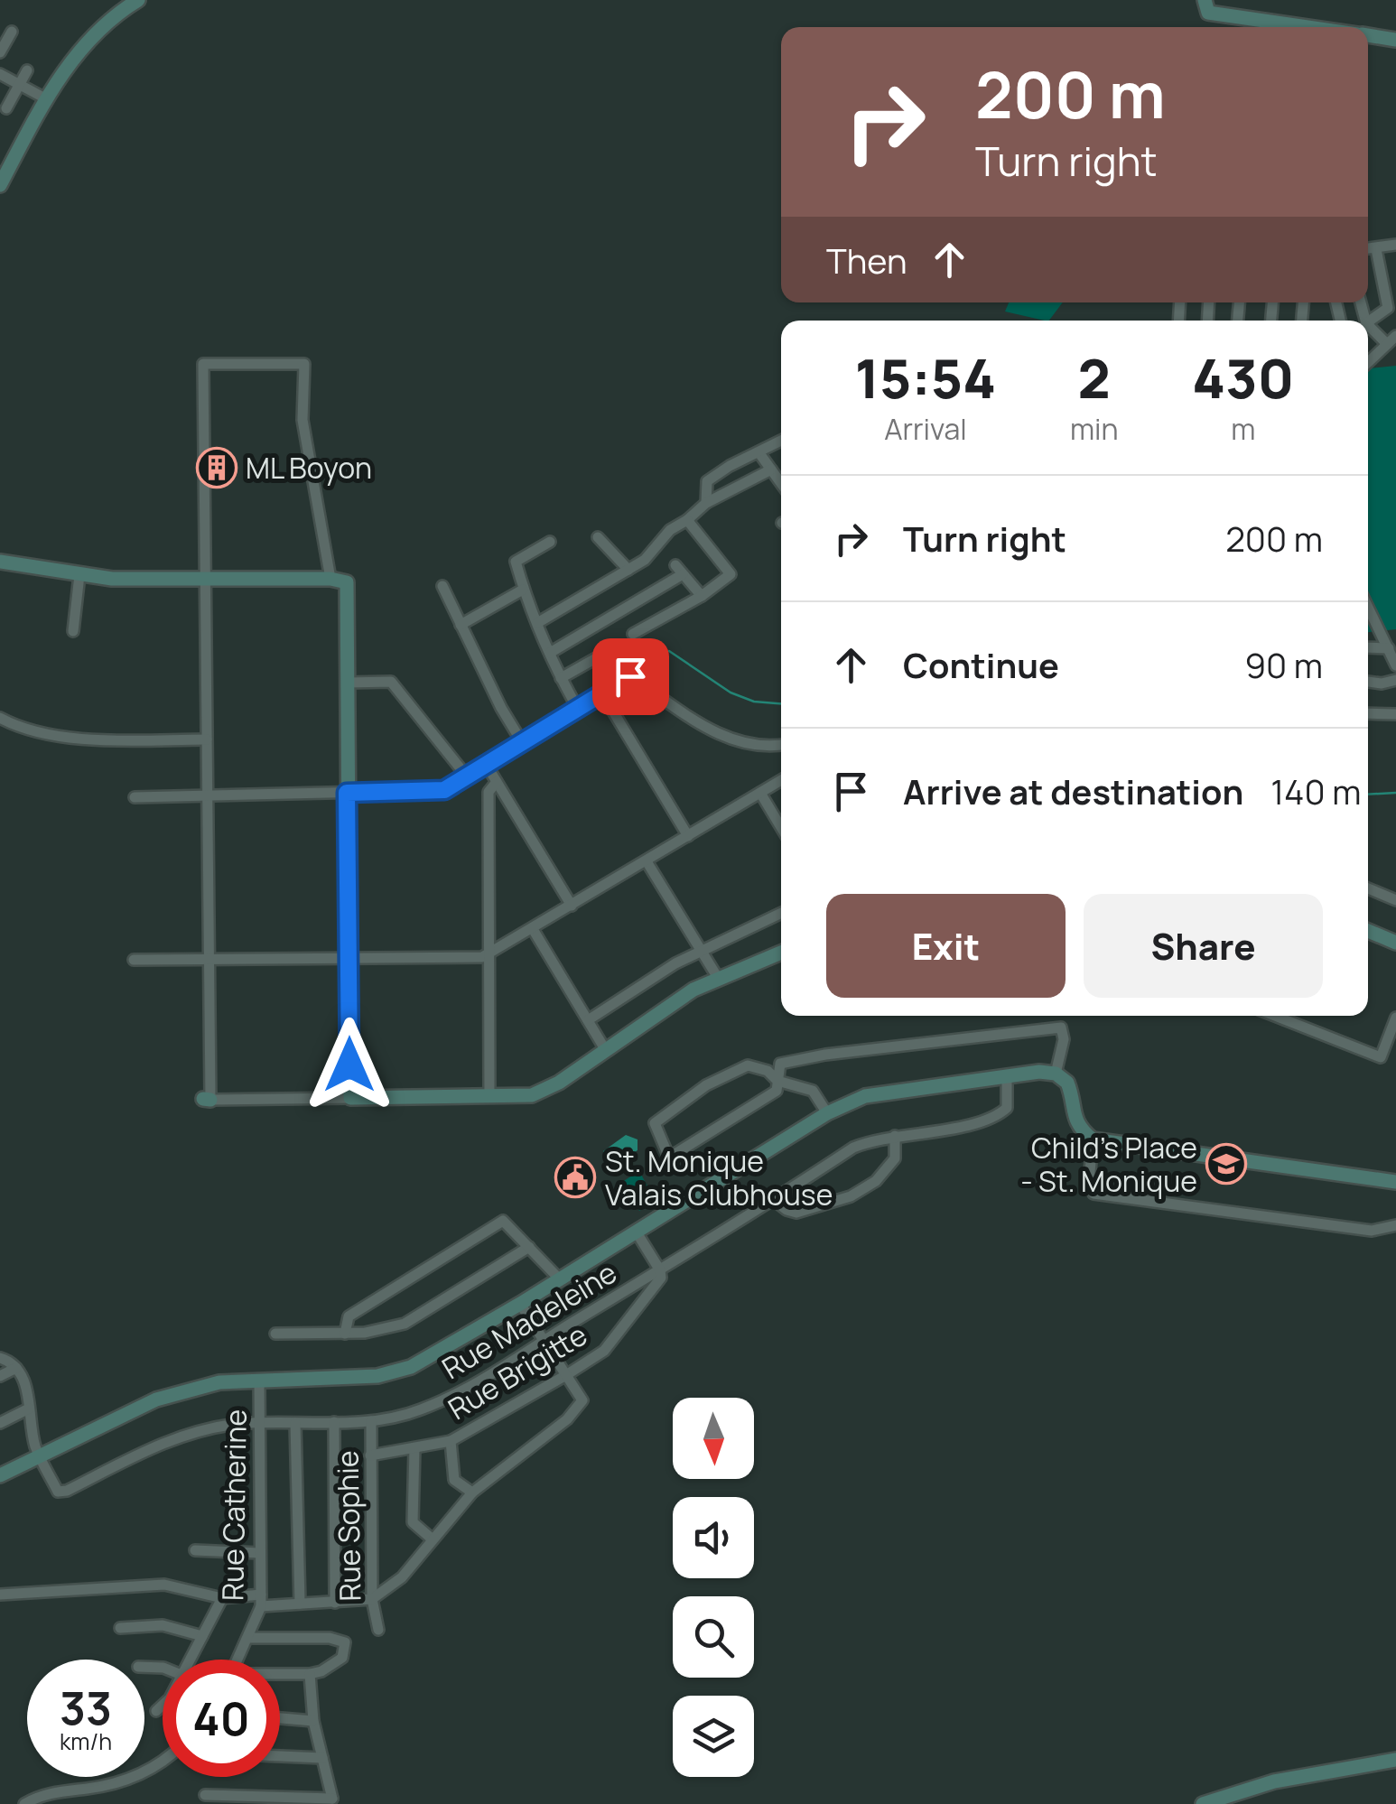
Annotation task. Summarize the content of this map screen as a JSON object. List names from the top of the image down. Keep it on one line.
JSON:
{"streets":{"street":["Rue Madeleine","Rue Brigitte","Rue Catherine","Rue Sophie"]},"crossings":[["Rue Madeleine","Rue Brigitte"],["Rue Madeleine","Rue Catherine"],["Rue Madeleine","Rue Sophie"],["Rue Brigitte","Rue Sophie"]],"places":{"building":["ML Boyon"],"school or university":["Child's Place - St. Monique"],"public building":["St. Monique Valais Clubhouse"]},"north":"bottom","page":{"turn":["200 m","Turn right"],"then":"Then","eta":["15:54","Arrival","2","min","430","m"],"list":[{"name":"Turn right","value":"200 m"},{"name":"Continue","value":"90 m"},{"name":"Arrive at destination","value":"140 m"}],"buttons":["Exit","Share"],"speed":"33 km/h","limit":"40"}}
